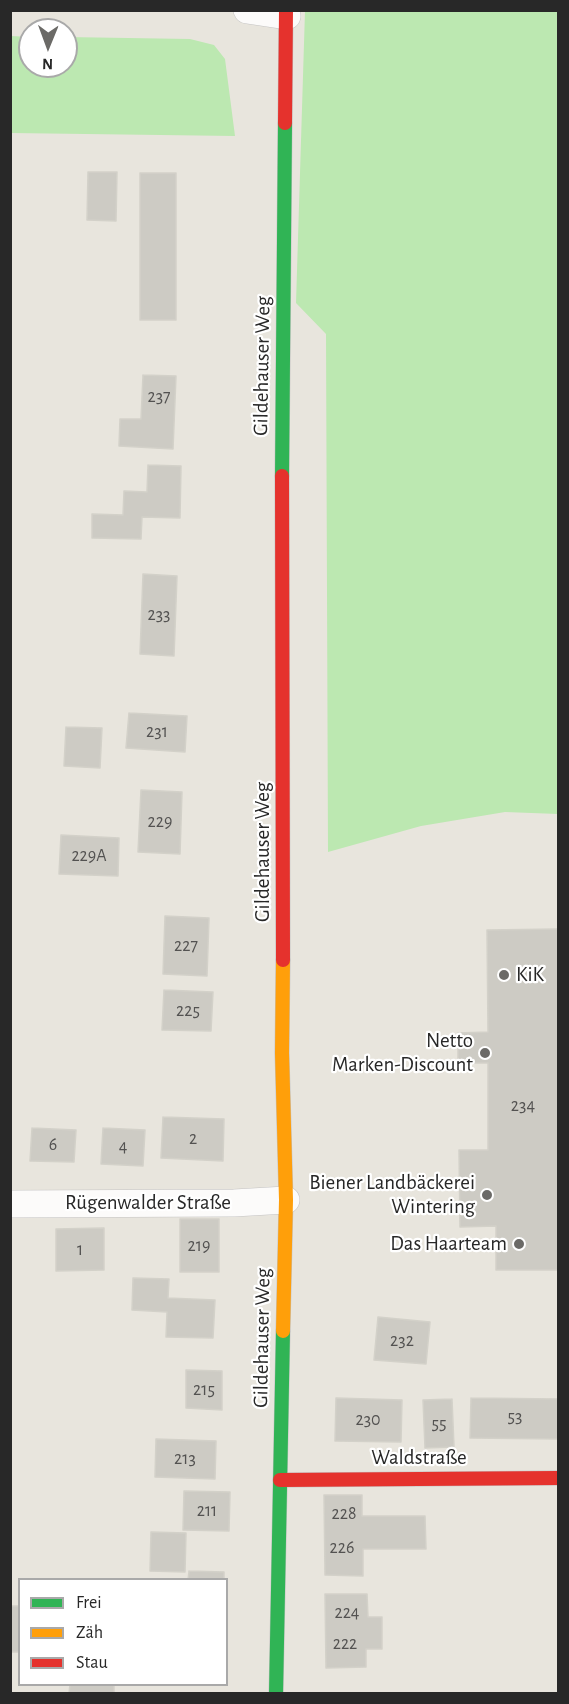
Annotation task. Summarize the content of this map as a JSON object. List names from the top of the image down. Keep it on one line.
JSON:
{"streets":{"street":["Gildehauser Weg","Rügenwalder Straße","Waldstraße"]},"crossings":[["Gildehauser Weg","Rügenwalder Straße"],["Gildehauser Weg","Waldstraße"]],"places":["KiK","Netto Marken-Discount","Biener Landbäckerei Wintering","Das Haarteam"],"house_numbers":["237","233","231","229","229A","227","225","234","2","6","4","219","1","232","215","53","230","55","213","211","228","226","224","222"],"legend":["Frei","Zäh","Stau"],"north":"bottom"}
